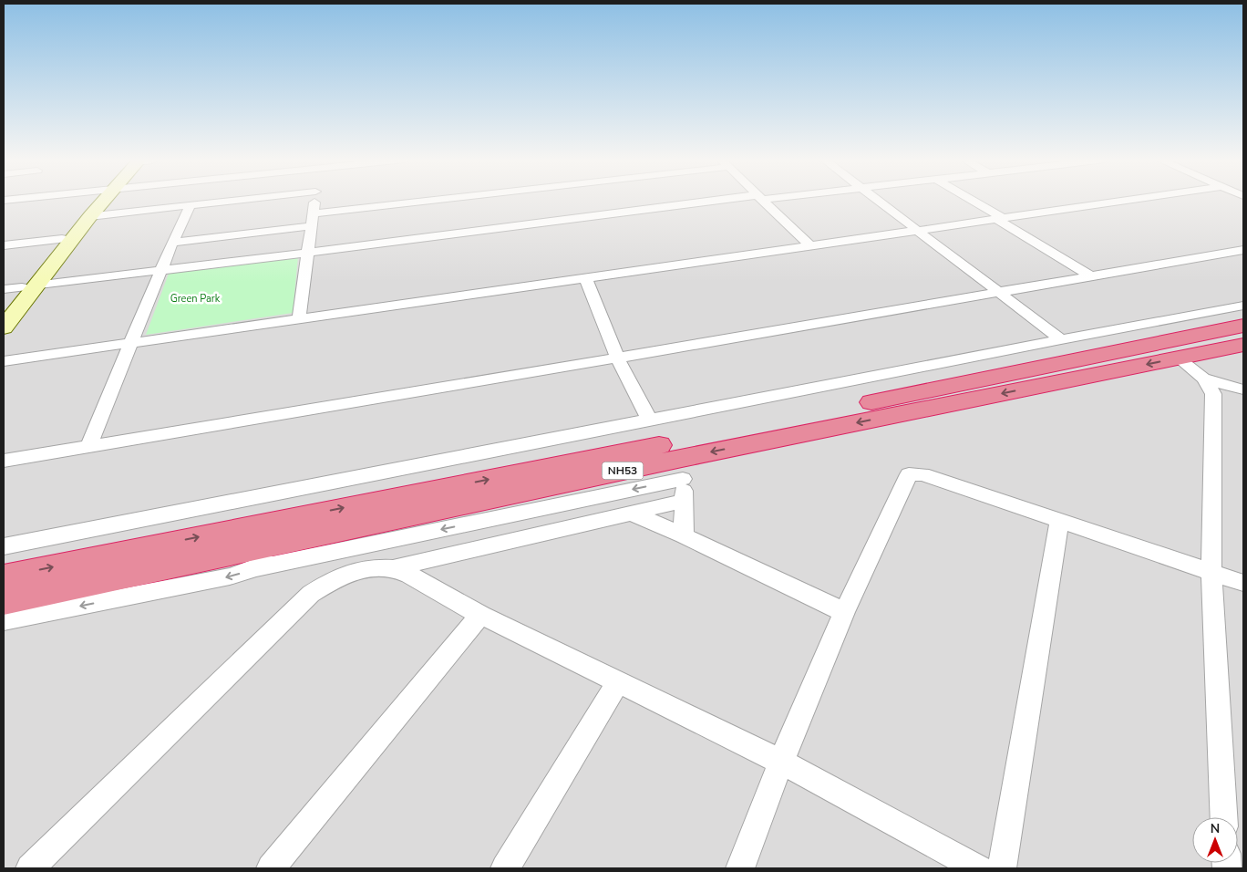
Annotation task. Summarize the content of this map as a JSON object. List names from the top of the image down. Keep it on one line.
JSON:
{"streets":{"highway":["NH53"]},"parks":["Green Park"],"north":"top"}
